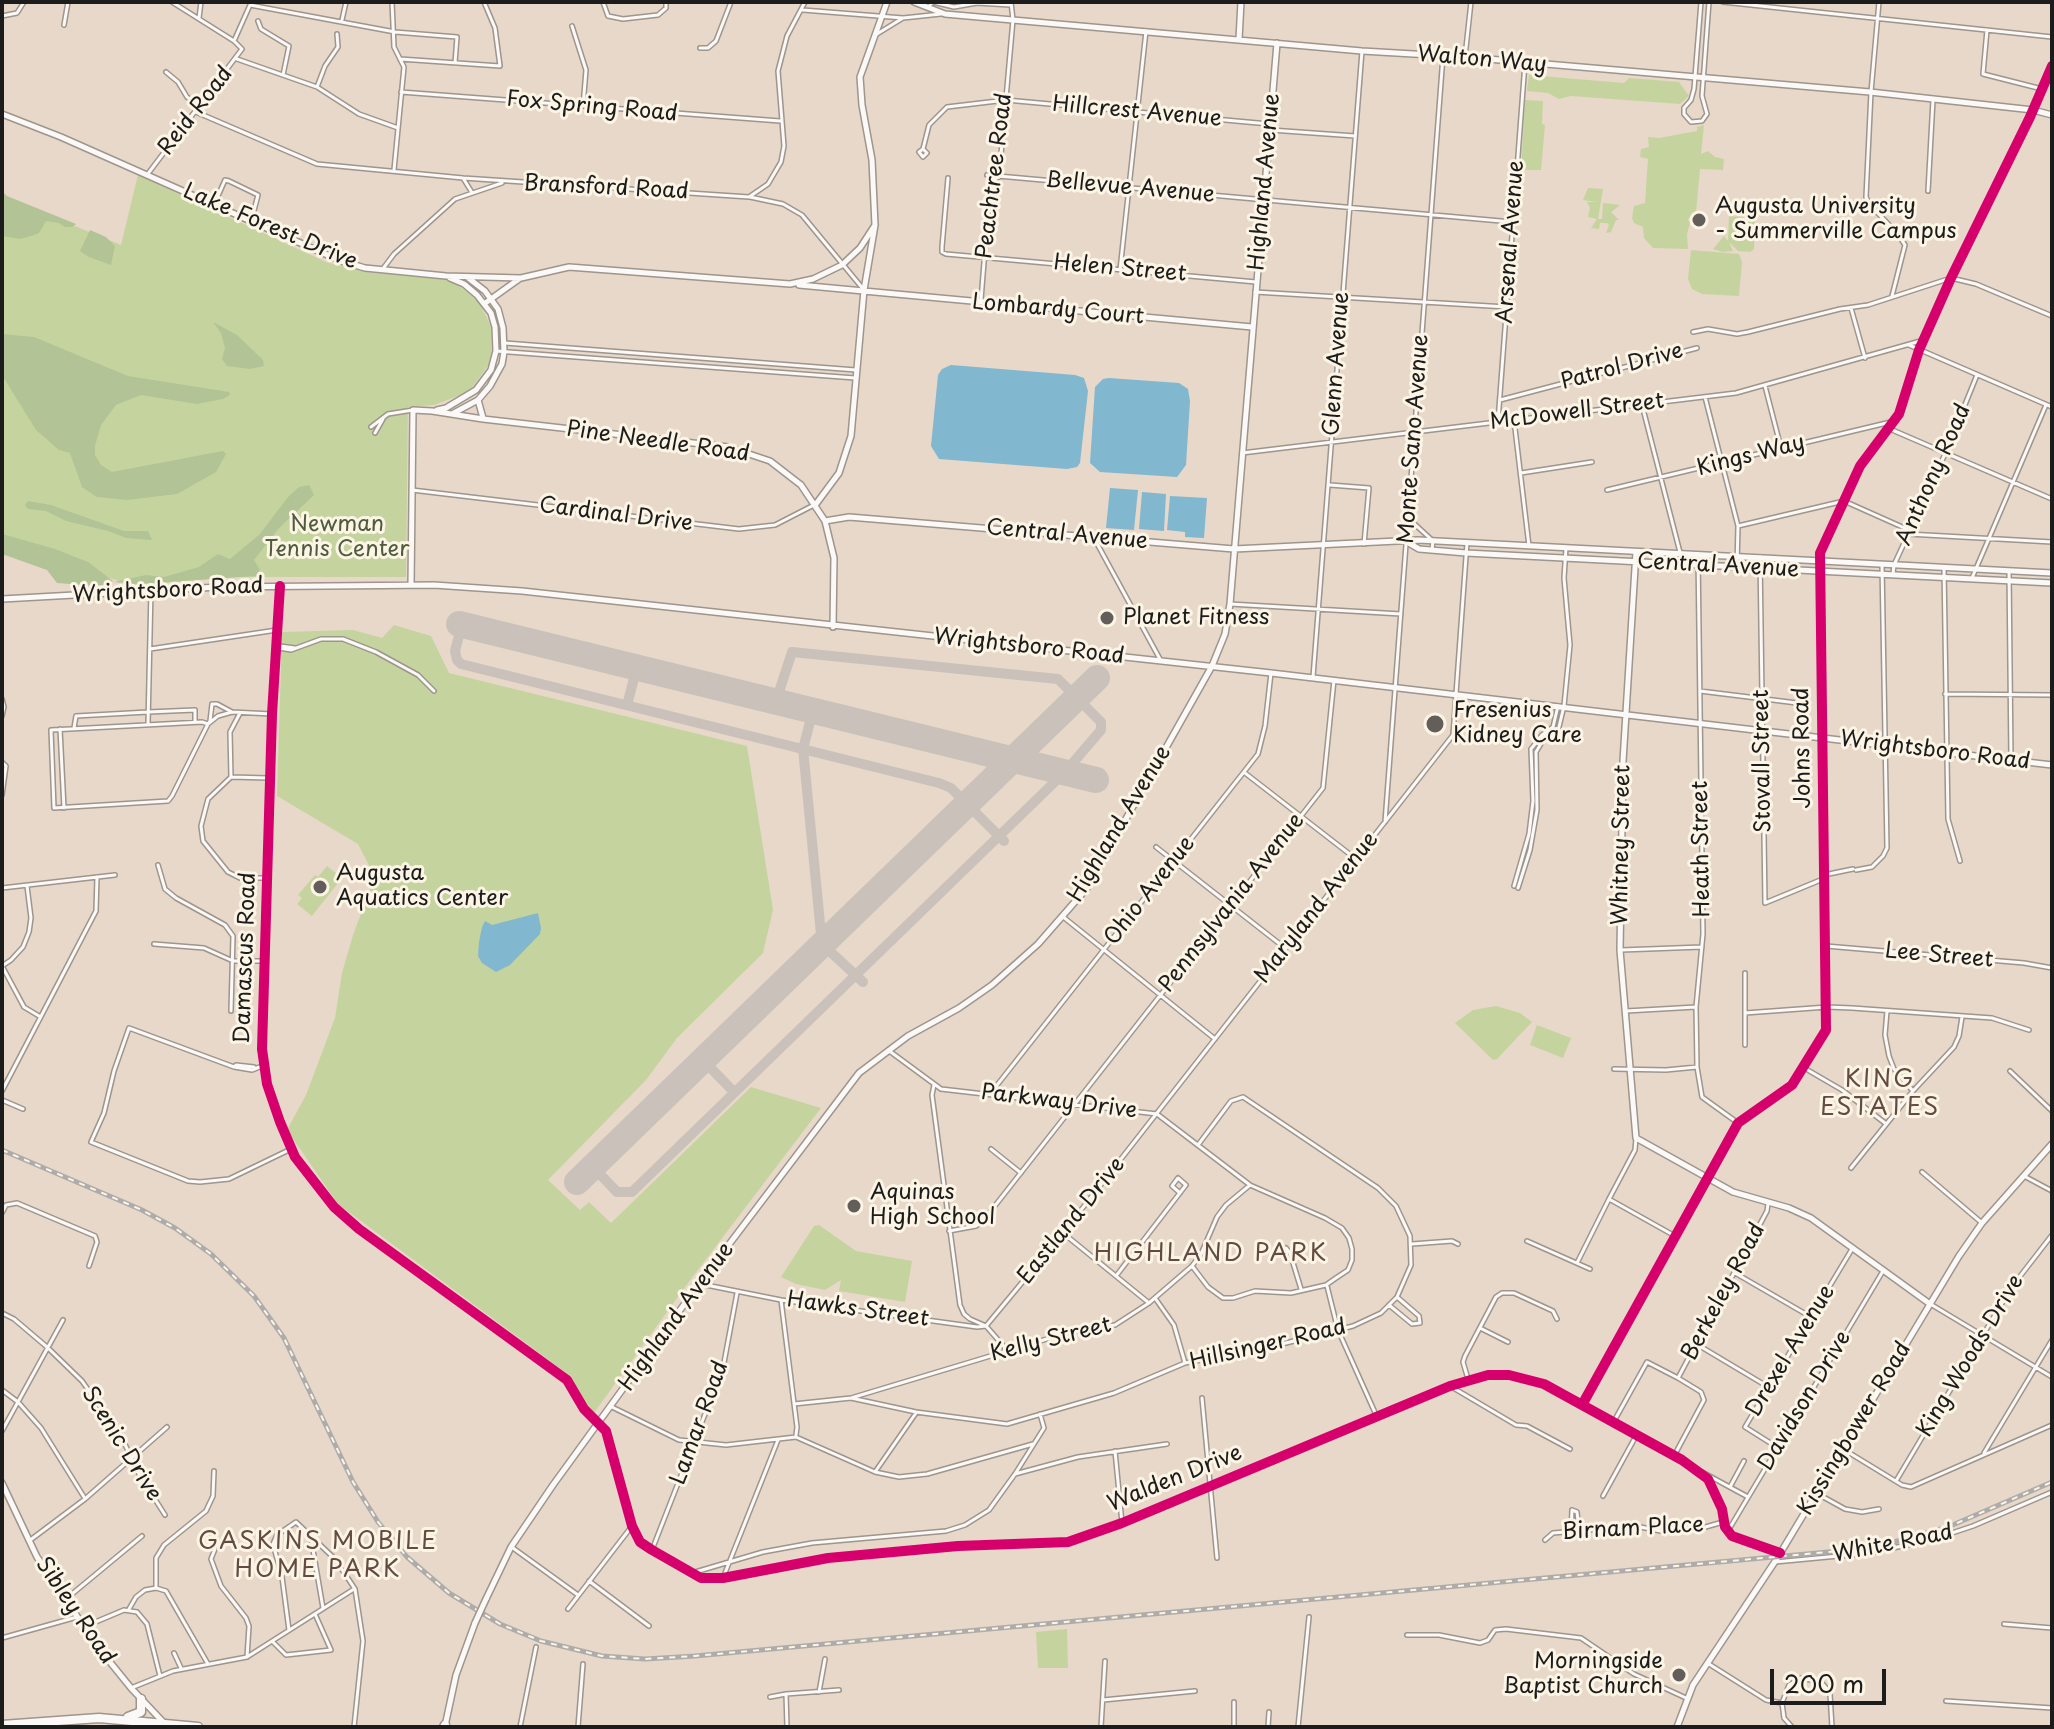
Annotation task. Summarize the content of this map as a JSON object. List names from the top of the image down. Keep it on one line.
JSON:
{"streets":{"street":["Walton Way","Fox Spring Road","Reid Road","Hillcrest Avenue","Peachtree Road","Highland Avenue","Bransford Road","Bellevue Avenue","Lake Forest Drive","Arsenal Avenue","Helen Street","Lombardy Court","Glenn Avenue","Patrol Drive","McDowell Street","Monte Sano Avenue","Pine Needle Road","Kings Way","Anthony Road","Cardinal Drive","Central Avenue","Wrightsboro Road","Johns Road","Stovall Street","Whitney Street","Heath Street","Ohio Avenue","Pennsylvania Avenue","Maryland Avenue","Lee Street","Damascus Road","Parkway Drive","Eastland Drive","Berkeley Road","Hawks Street","Kelly Street","Hillsinger Road","Drexel Avenue","King Woods Drive","Davidson Drive","Lamar Road","Kissingbower Road","Scenic Drive","Walden Drive","Birnam Place","White Road","Sibley Road"]},"crossings":[["Walton Way","Peachtree Road"],["Walton Way","Highland Avenue"],["Walton Way","Arsenal Avenue"],["Walton Way","Glenn Avenue"],["Walton Way","Monte Sano Avenue"],["Walton Way","Johns Road"],["Reid Road","Bransford Road"],["Reid Road","Lake Forest Drive"],["Hillcrest Avenue","Peachtree Road"],["Hillcrest Avenue","Highland Avenue"],["Hillcrest Avenue","Glenn Avenue"],["Peachtree Road","Bellevue Avenue"],["Peachtree Road","Helen Street"],["Peachtree Road","Lombardy Court"],["Highland Avenue","Bellevue Avenue"],["Highland Avenue","Helen Street"],["Highland Avenue","Lombardy Court"],["Highland Avenue","McDowell Street"],["Highland Avenue","Central Avenue"],["Highland Avenue","Wrightsboro Road"],["Highland Avenue","Damascus Road"],["Highland Avenue","Parkway Drive"],["Highland Avenue","Hawks Street"],["Highland Avenue","Walden Drive"],["Bransford Road","Lake Forest Drive"],["Bransford Road","Lombardy Court"],["Bellevue Avenue","Arsenal Avenue"],["Bellevue Avenue","Glenn Avenue"],["Bellevue Avenue","Monte Sano Avenue"],["Lake Forest Drive","Lombardy Court"],["Arsenal Avenue","Patrol Drive"],["Arsenal Avenue","McDowell Street"],["Glenn Avenue","McDowell Street"],["Glenn Avenue","Central Avenue"],["Glenn Avenue","Wrightsboro Road"],["Patrol Drive","Johns Road"],["McDowell Street","Monte Sano Avenue"],["McDowell Street","Johns Road"],["Monte Sano Avenue","Central Avenue"],["Monte Sano Avenue","Wrightsboro Road"],["Monte Sano Avenue","Maryland Avenue"],["Pine Needle Road","Cardinal Drive"],["Pine Needle Road","Central Avenue"],["Pine Needle Road","Wrightsboro Road"],["Kings Way","Johns Road"],["Anthony Road","Central Avenue"],["Anthony Road","Wrightsboro Road"],["Anthony Road","Johns Road"],["Anthony Road","Stovall Street"],["Central Avenue","Johns Road"],["Central Avenue","Stovall Street"],["Central Avenue","Whitney Street"],["Central Avenue","Heath Street"],["Central Avenue","Maryland Avenue"],["Wrightsboro Road","Johns Road"],["Wrightsboro Road","Stovall Street"],["Wrightsboro Road","Whitney Street"],["Wrightsboro Road","Heath Street"],["Wrightsboro Road","Ohio Avenue"],["Wrightsboro Road","Pennsylvania Avenue"],["Wrightsboro Road","Maryland Avenue"],["Wrightsboro Road","Damascus Road"],["Johns Road","Stovall Street"],["Johns Road","Heath Street"],["Johns Road","Lee Street"],["Johns Road","Walden Drive"],["Ohio Avenue","Parkway Drive"],["Pennsylvania Avenue","Parkway Drive"],["Maryland Avenue","Parkway Drive"],["Maryland Avenue","Eastland Drive"],["Damascus Road","Walden Drive"],["Parkway Drive","Eastland Drive"],["Parkway Drive","Kelly Street"],["Eastland Drive","Hawks Street"],["Berkeley Road","Walden Drive"],["Hawks Street","Lamar Road"],["Kelly Street","Hillsinger Road"],["Davidson Drive","Walden Drive"],["Lamar Road","Walden Drive"],["Kissingbower Road","White Road"],["Walden Drive","Birnam Place"]],"districts":["KING ESTATES","HIGHLAND PARK","GASKINS MOBILE HOME PARK"],"parks":["Newman Tennis Center"],"places":["Augusta University - Summerville Campus","Planet Fitness","Fresenius Kidney Care","Augusta Aquatics Center","Aquinas High School","Morningside Baptist Church"],"scale_bar":"200 m"}
